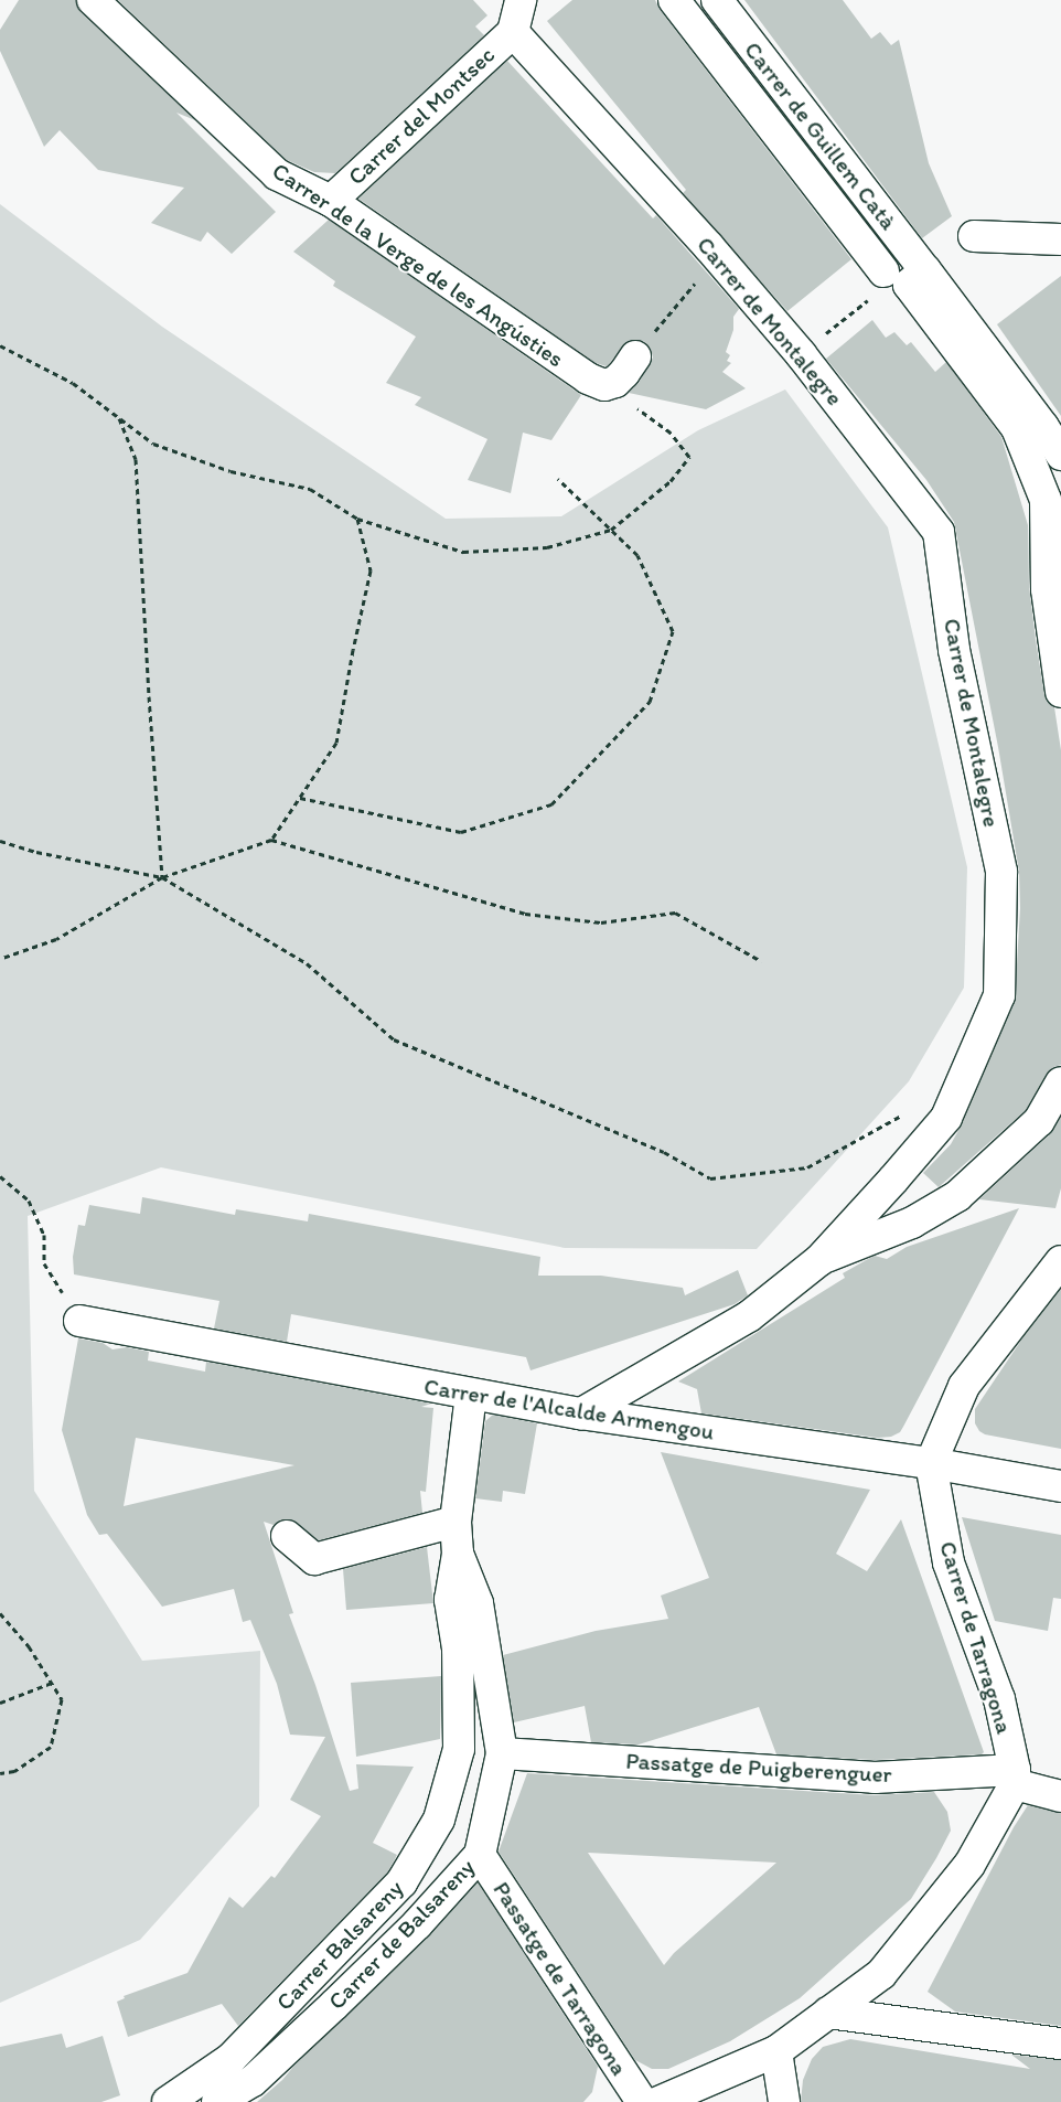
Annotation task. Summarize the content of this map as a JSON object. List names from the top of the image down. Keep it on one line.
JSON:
{"streets":{"street":["Carrer del Montsec","Carrer de Guillem Catà","Carrer de la Verge de les Angústies","Carrer de Montalegre","Carrer de l'Alcalde Armengou","Carrer de Tarragona","Passatge de Puigberenguer","Carrer de Balsareny","Carrer Balsareny","Passatge de Tarragona"]},"crossings":[["Carrer del Montsec","Carrer de la Verge de les Angústies"],["Carrer del Montsec","Carrer de Montalegre"],["Carrer de Montalegre","Carrer de l'Alcalde Armengou"],["Carrer de l'Alcalde Armengou","Carrer de Tarragona"],["Carrer de l'Alcalde Armengou","Carrer de Balsareny"],["Carrer de Tarragona","Passatge de Puigberenguer"],["Passatge de Puigberenguer","Carrer de Balsareny"],["Carrer de Balsareny","Carrer Balsareny"],["Carrer de Balsareny","Passatge de Tarragona"]]}
